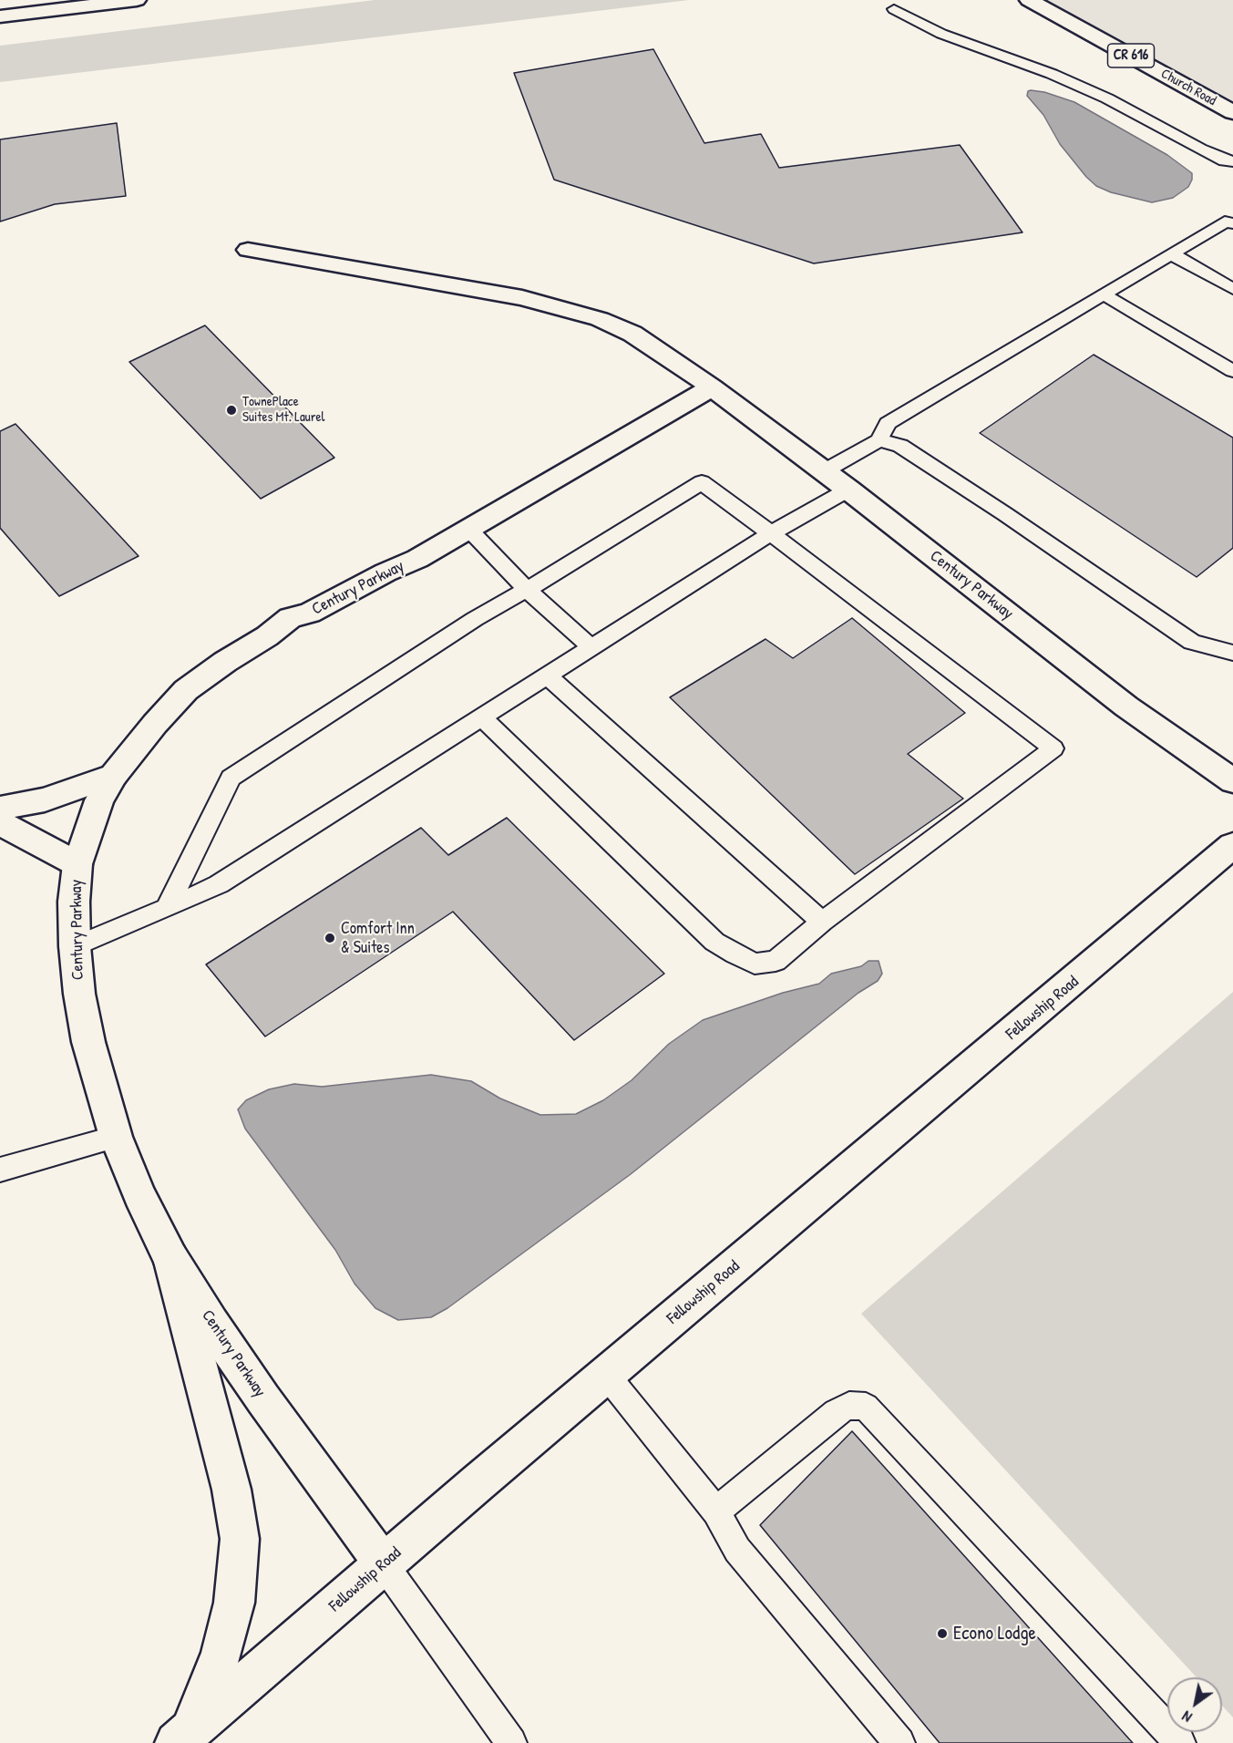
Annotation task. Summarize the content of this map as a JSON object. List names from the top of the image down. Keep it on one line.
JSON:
{"streets":{"main road":["CR 616","Church Road","Century Parkway","Fellowship Road"]},"crossings":[["Century Parkway","Fellowship Road"]],"places":["TownePlace Suites Mt. Laurel","Comfort Inn & Suites","Econo Lodge"],"north":"bottom left"}
